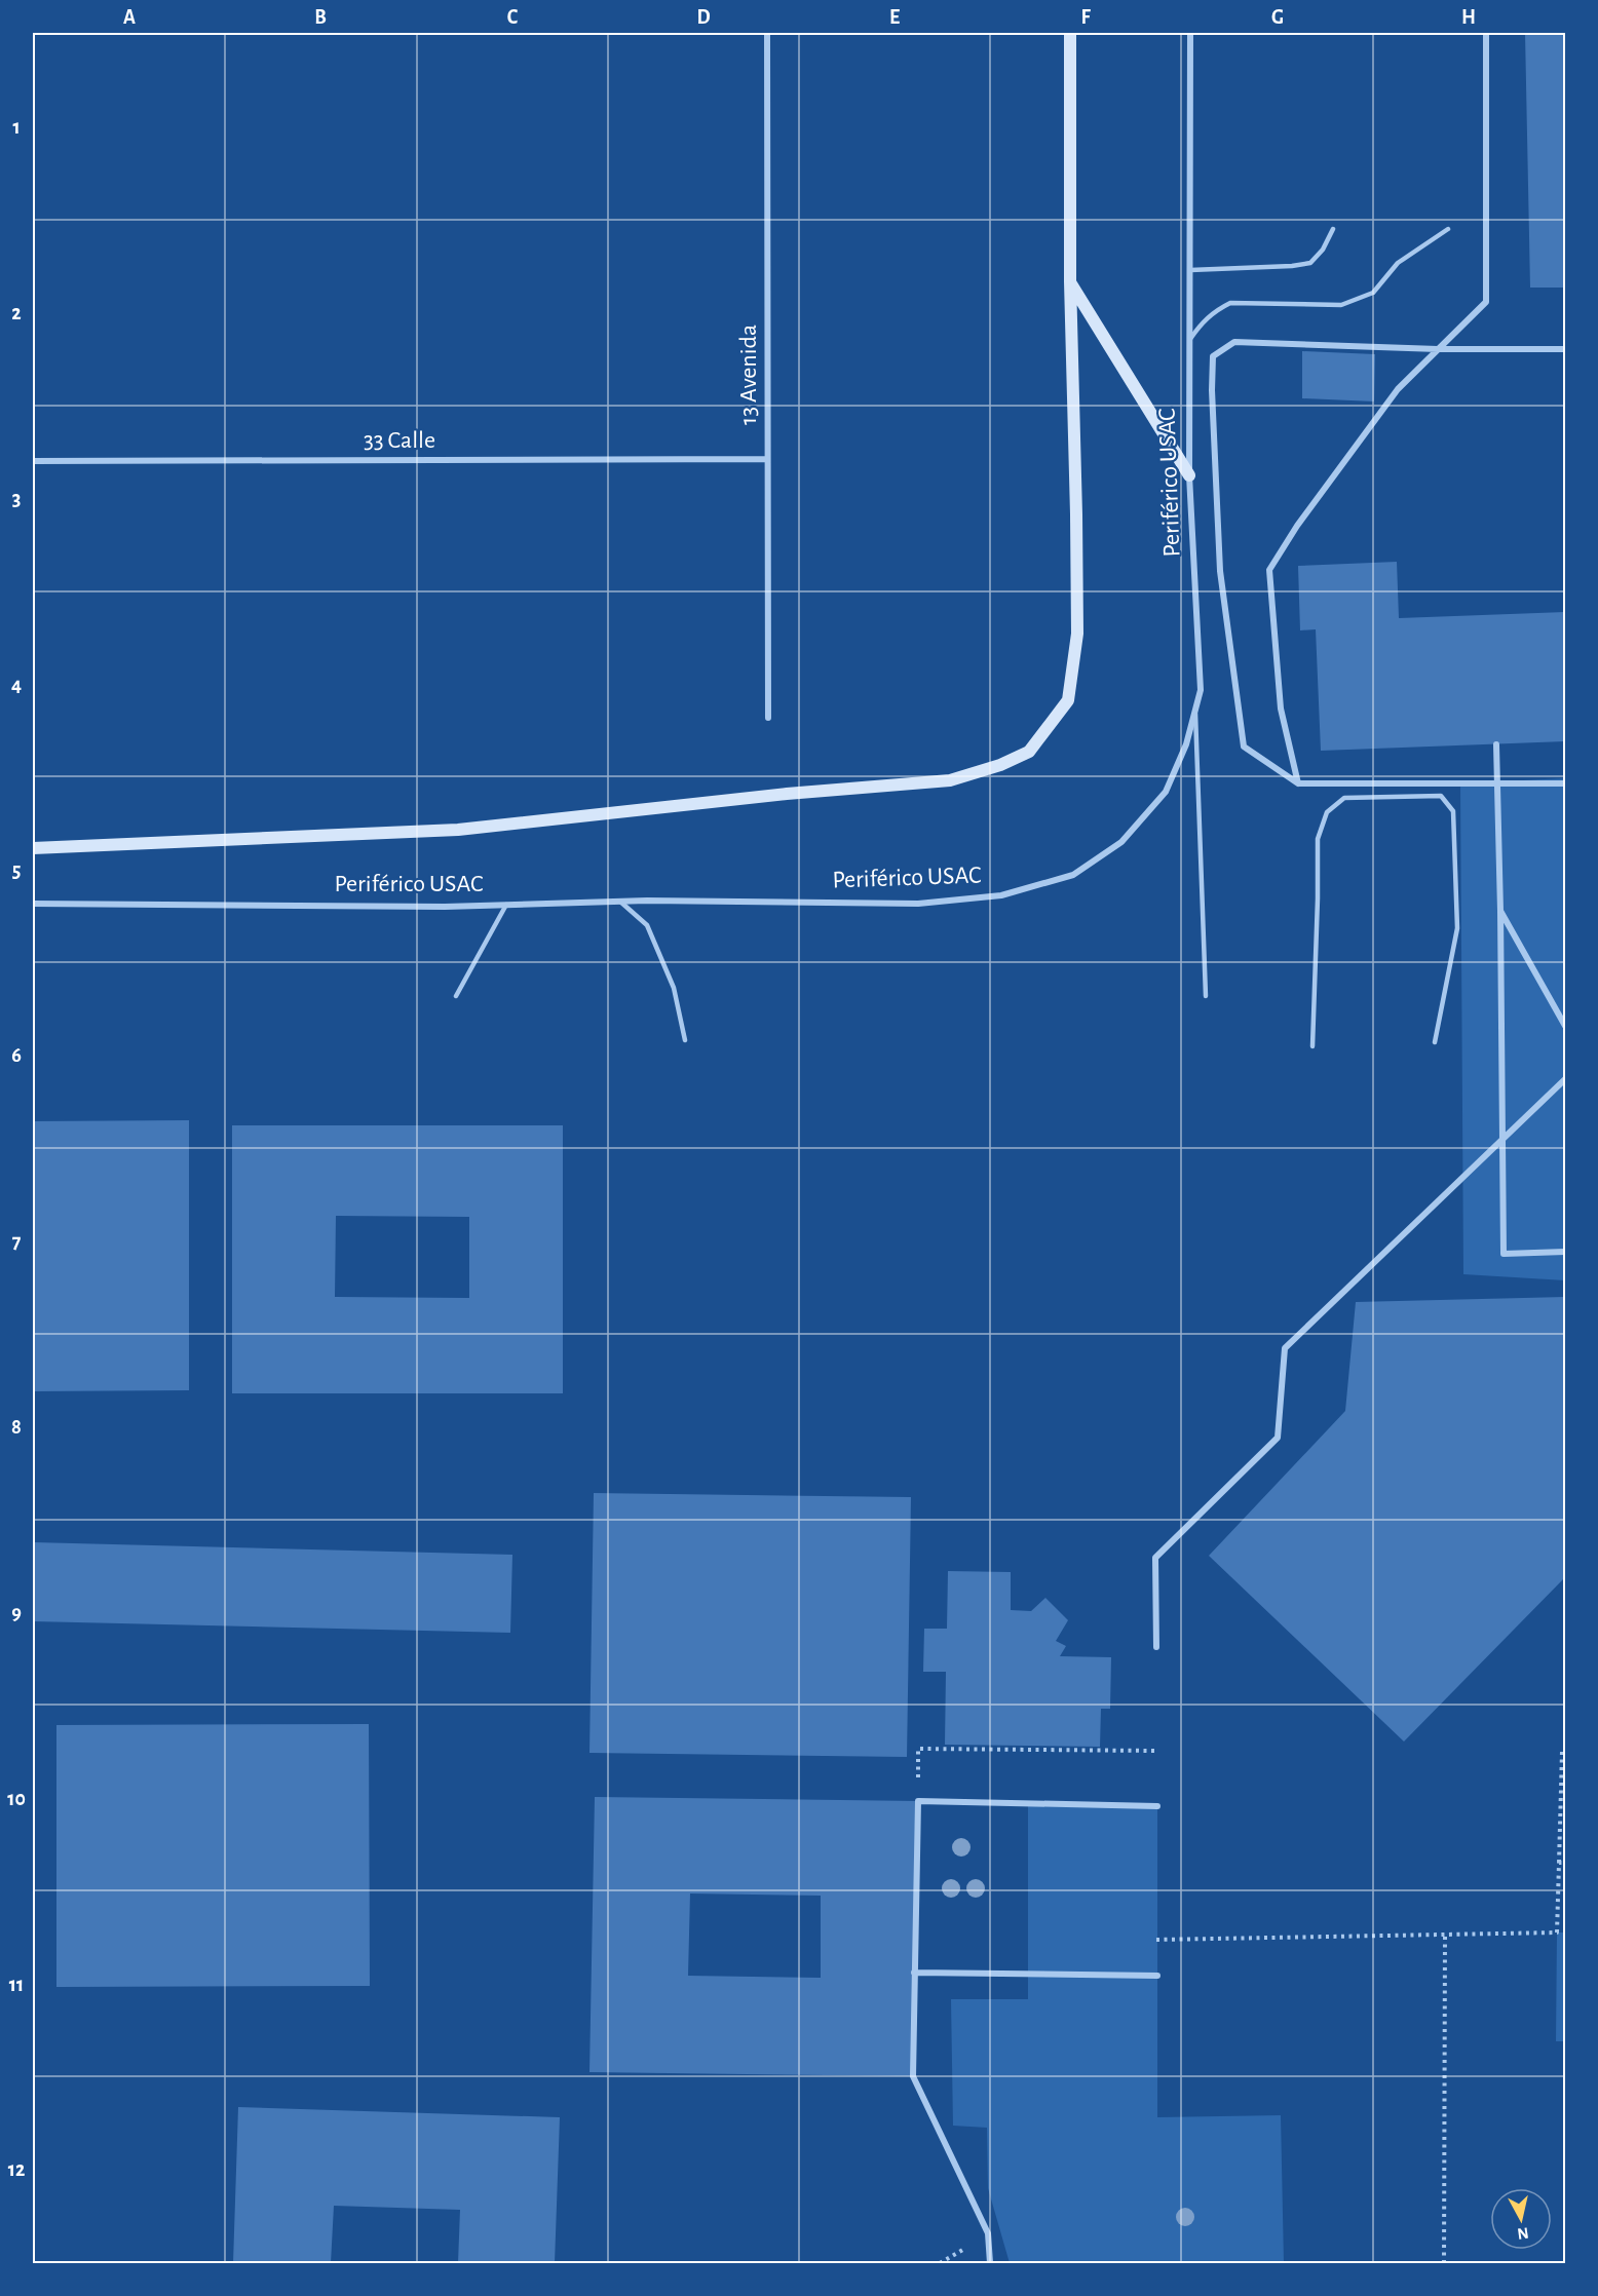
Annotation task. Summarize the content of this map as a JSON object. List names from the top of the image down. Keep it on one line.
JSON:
{"streets":{"street":["13 Avenida","33 Calle","Periférico USAC"]},"crossings":[["13 Avenida","33 Calle"]],"north":"bottom","grid":{"columns":["A","B","C","D","E","F","G","H"],"rows":["1","2","3","4","5","6","7","8","9","10","11","12"]}}
